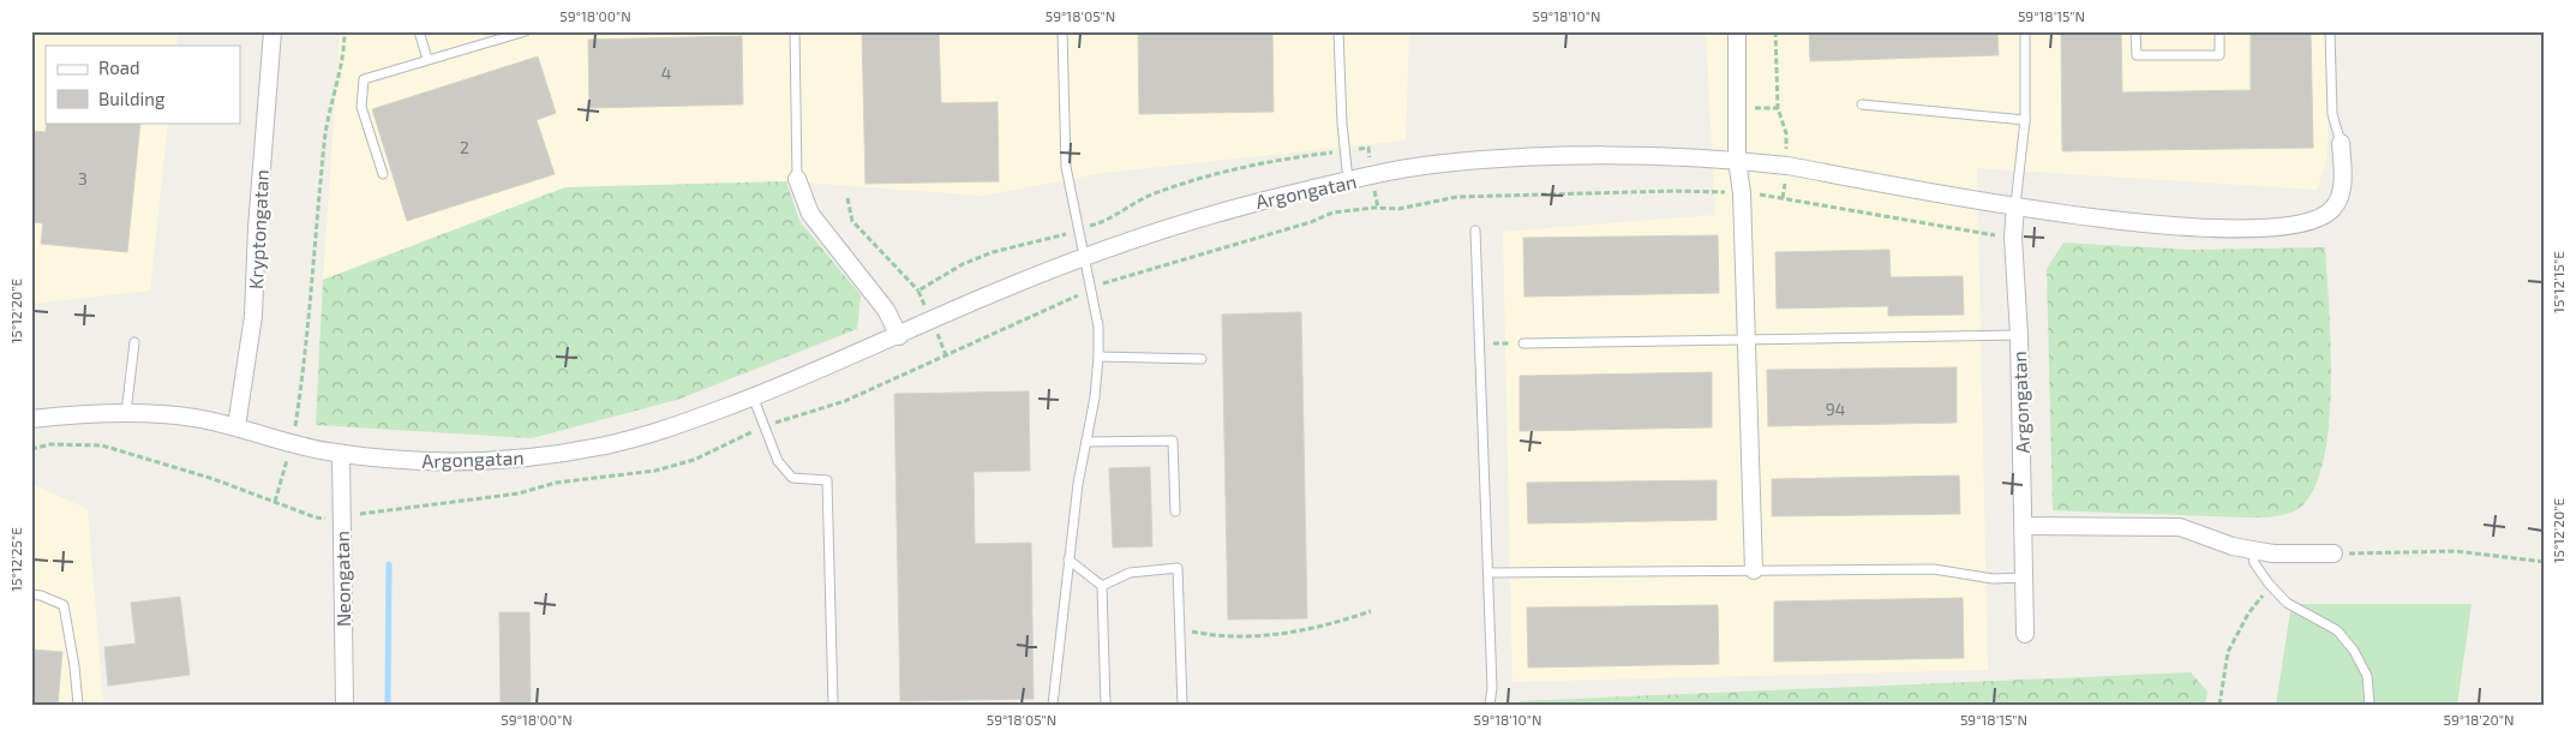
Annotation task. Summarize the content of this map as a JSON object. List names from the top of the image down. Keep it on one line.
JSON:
{"streets":{"street":["Argongatan","Kryptongatan","Neongatan"]},"crossings":[["Argongatan","Kryptongatan"],["Argongatan","Neongatan"]],"house_numbers":["4","2","3","94"],"legend":["Road","Building"],"coordinates":["59°18'00\"N","59°18'05\"N","59°18'10\"N","59°18'15\"N","15°12'15\"E","15°12'20\"E","15°12'25\"E","59°18'20\"N"]}
